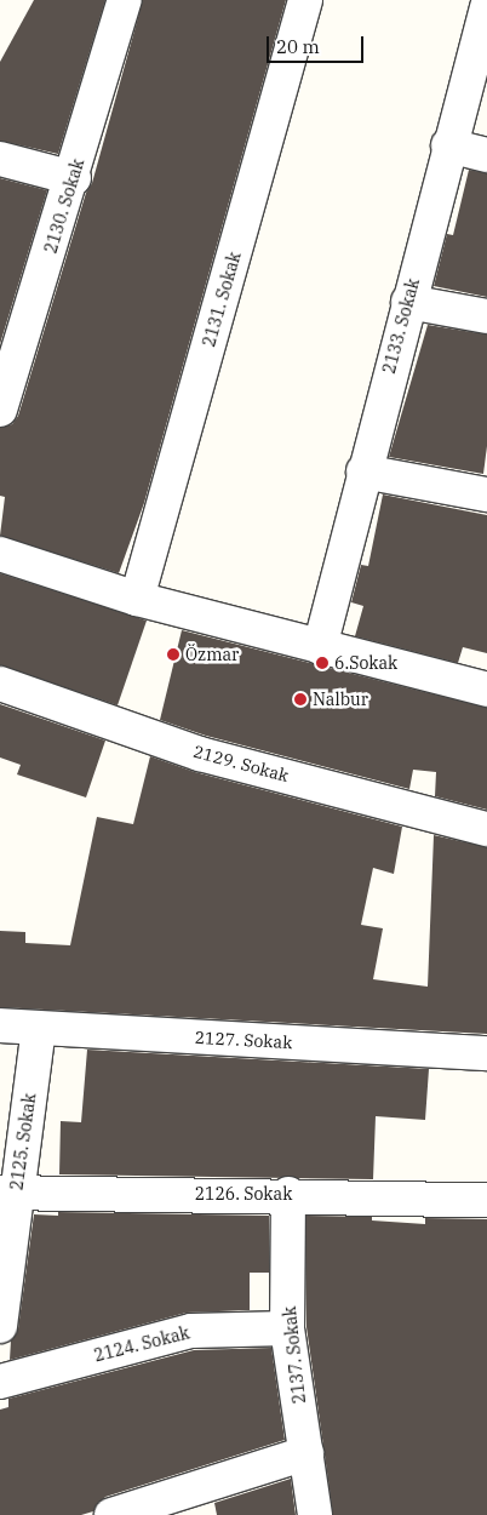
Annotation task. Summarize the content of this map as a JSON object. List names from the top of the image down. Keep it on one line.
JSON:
{"streets":{"street":["2130. Sokak","2131. Sokak","2133. Sokak","2129. Sokak","2127. Sokak","2125. Sokak","2126. Sokak","2124. Sokak","2137. Sokak"]},"crossings":[["2127. Sokak","2125. Sokak"],["2125. Sokak","2126. Sokak"],["2126. Sokak","2137. Sokak"],["2124. Sokak","2137. Sokak"]],"places":["Özmar","6.Sokak","Nalbur"],"scale_bar":"20 m"}
